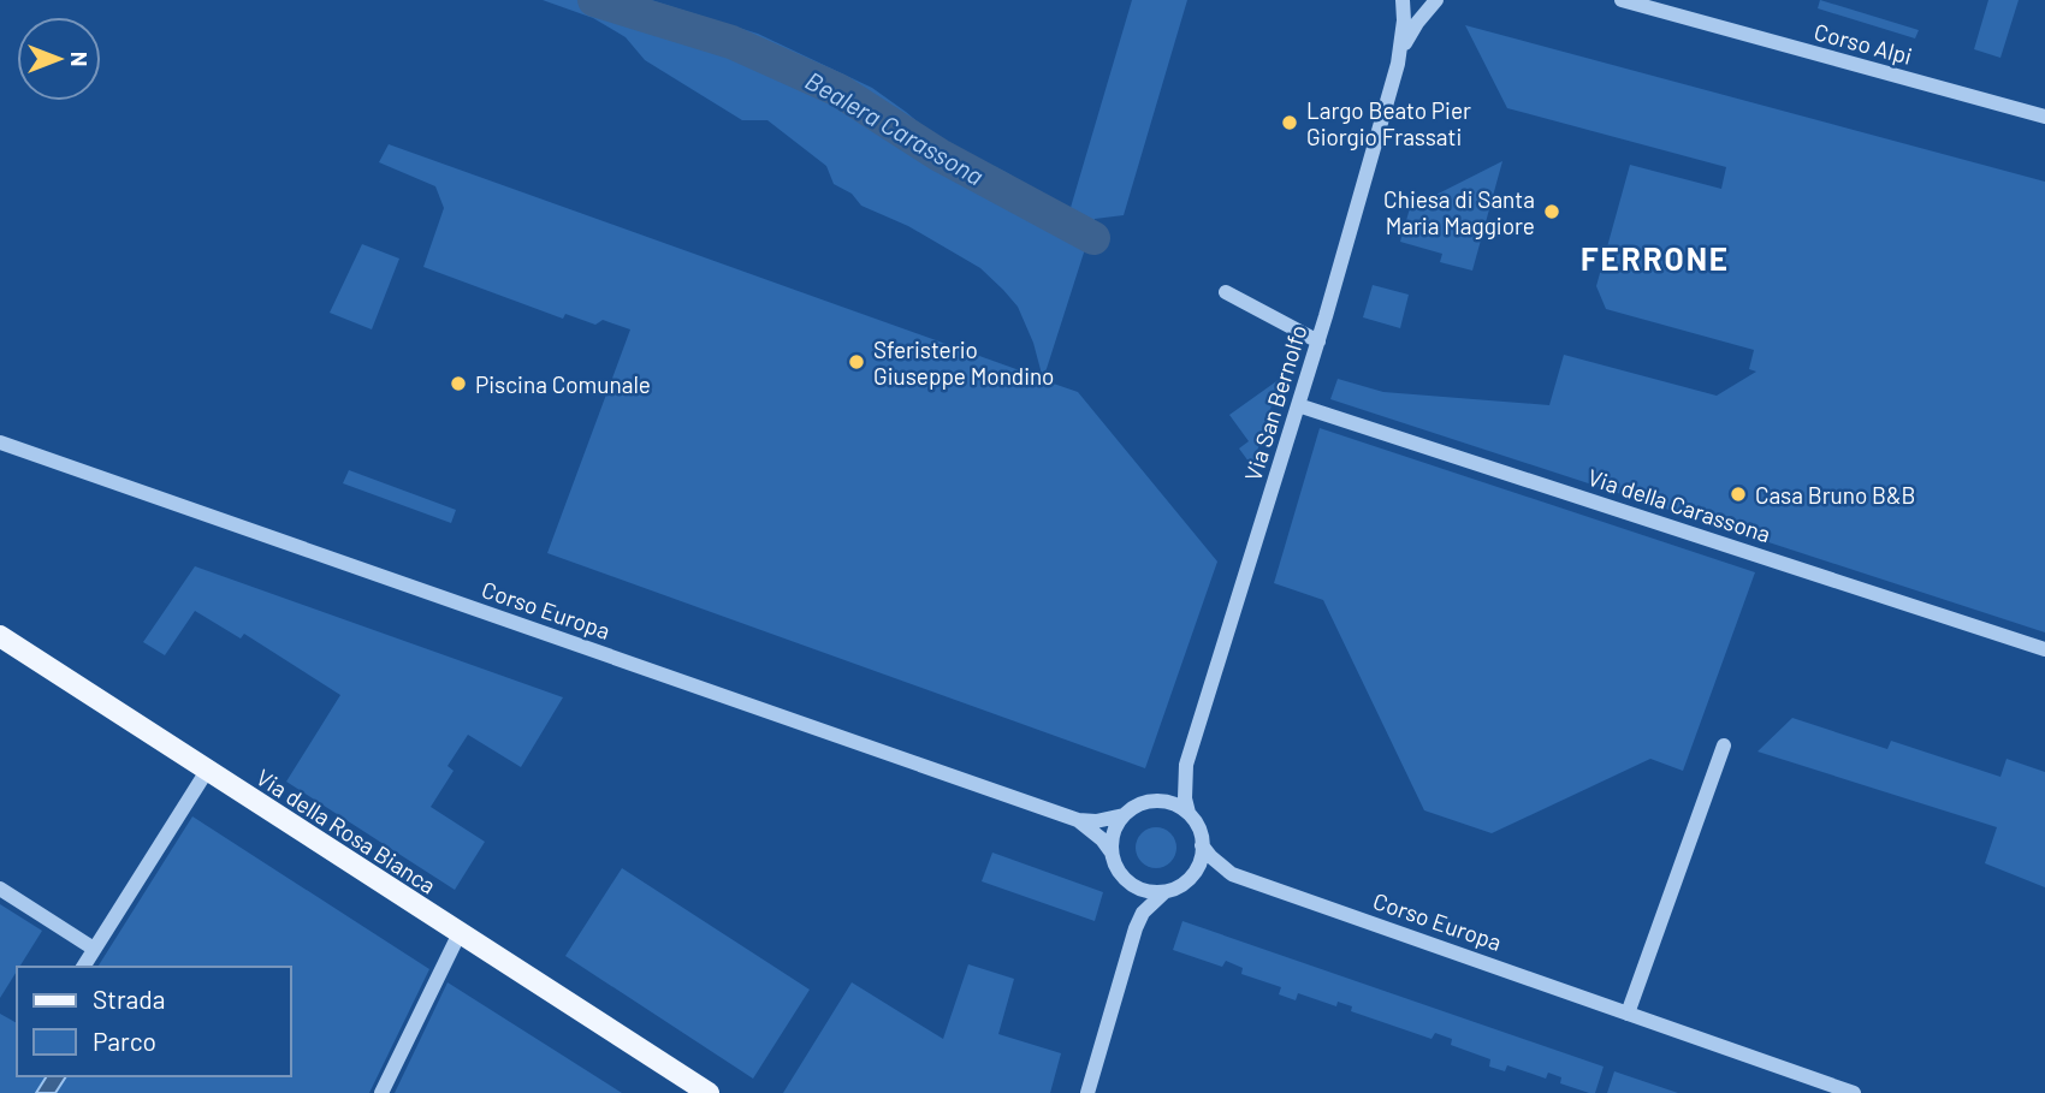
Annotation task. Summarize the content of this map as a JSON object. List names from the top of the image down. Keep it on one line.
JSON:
{"streets":{"main road":["Via della Rosa Bianca"],"street":["Corso Alpi","Via San Bernolfo","Via della Carassona","Corso Europa"]},"crossings":[["Via San Bernolfo","Via della Carassona"],["Via San Bernolfo","Corso Europa"]],"districts":["FERRONE"],"water":["Bealera Carassona"],"places":["Largo Beato Pier Giorgio Frassati","Chiesa di Santa Maria Maggiore","Sferisterio Giuseppe Mondino","Piscina Comunale","Casa Bruno B&B"],"legend":["Strada","Parco"],"north":"right"}
